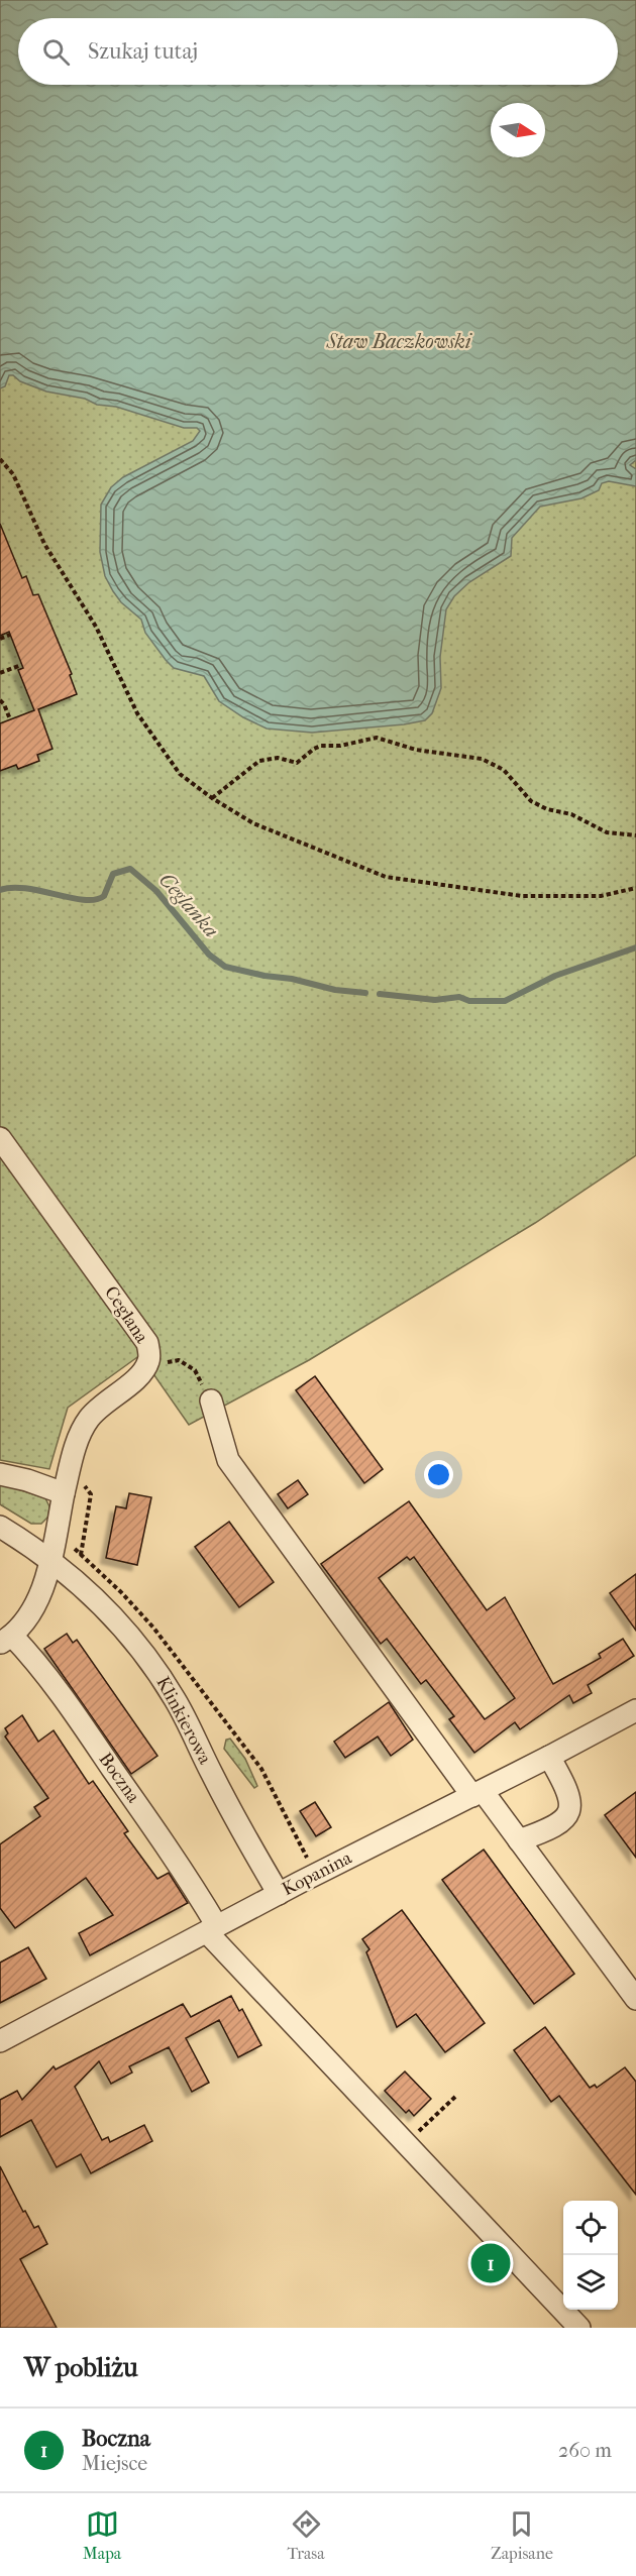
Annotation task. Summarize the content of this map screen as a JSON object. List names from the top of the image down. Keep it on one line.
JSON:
{"streets":{"street":["Ceglana","Klinkierowa","Boczna","Kopanina"]},"crossings":[["Ceglana","Klinkierowa"],["Ceglana","Boczna"],["Klinkierowa","Kopanina"],["Boczna","Kopanina"]],"water":["Staw Baczkowski","Ceglanka"],"north":"right","page":{"search":"Szukaj tutaj","pins":"1","heading":"W pobliżu","list":[{"mark":"1","name":"Boczna","note":"Miejsce","value":"260 m"}],"nav":["Mapa","Trasa","Zapisane"]}}
